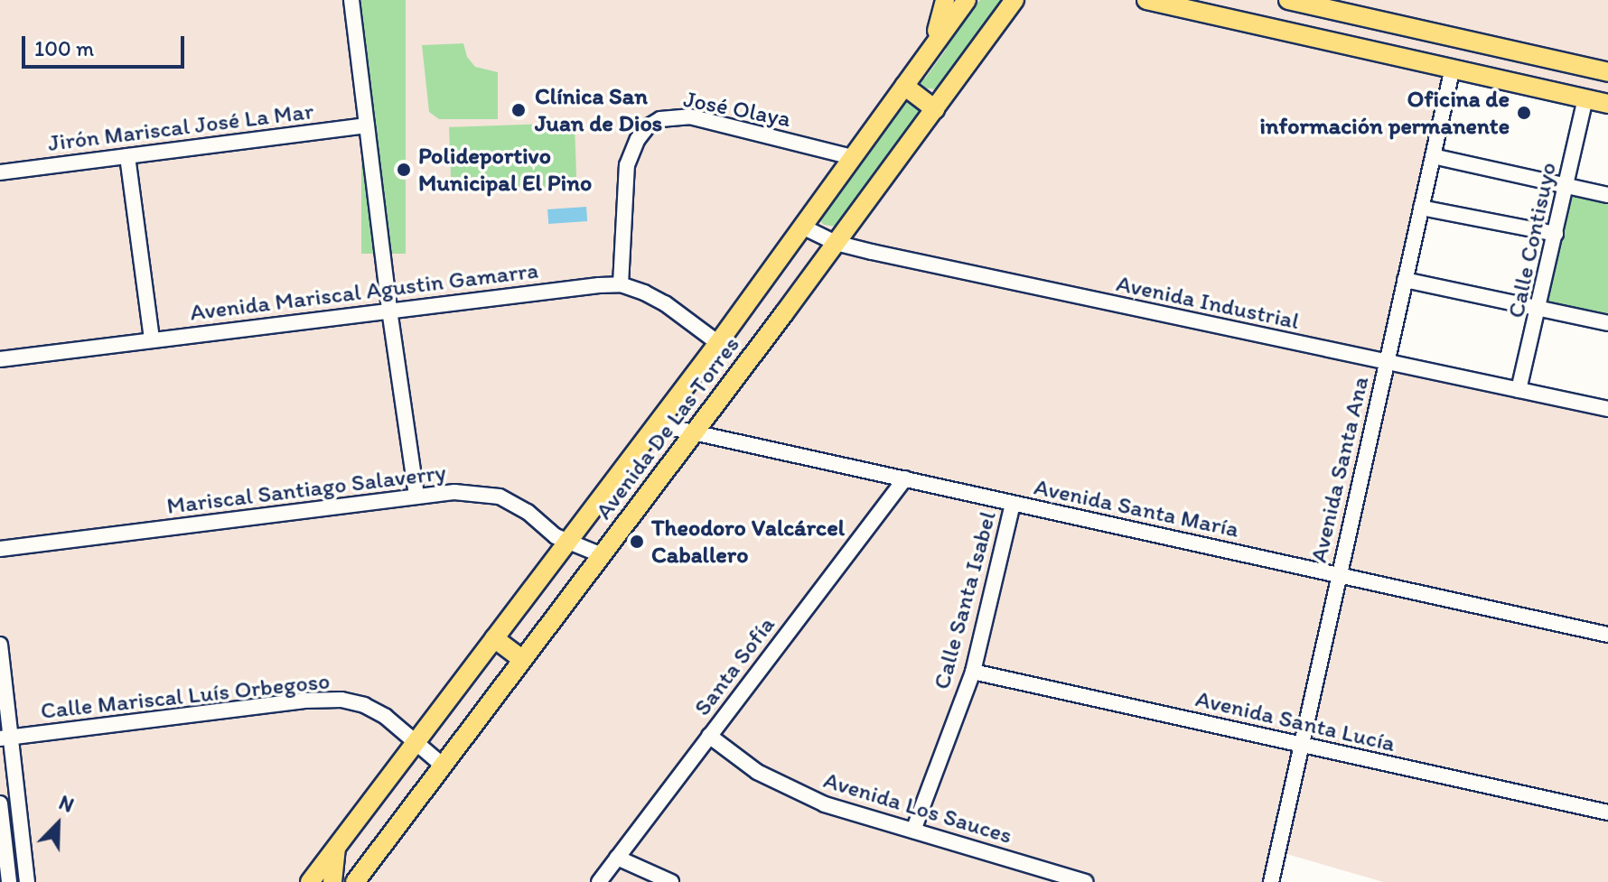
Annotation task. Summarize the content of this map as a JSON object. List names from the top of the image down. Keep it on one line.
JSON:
{"streets":{"main road":["Avenida De Las Torres"],"street":["José Olaya","Jirón Mariscal José La Mar","Calle Contisuyo","Avenida Mariscal Agustin Gamarra","Avenida Industrial","Avenida Santa Ana","Mariscal Santiago Salaverry","Avenida Santa María","Calle Santa Isabel","Santa Sofía","Calle Mariscal Luís Orbegoso","Avenida Santa Lucía","Avenida Los Sauces"]},"crossings":[["José Olaya","Avenida Mariscal Agustin Gamarra"],["José Olaya","Avenida De Las Torres"],["Calle Contisuyo","Avenida Industrial"],["Avenida Mariscal Agustin Gamarra","Avenida De Las Torres"],["Avenida Industrial","Avenida De Las Torres"],["Avenida Industrial","Avenida Santa Ana"],["Avenida De Las Torres","Mariscal Santiago Salaverry"],["Avenida De Las Torres","Avenida Santa María"],["Avenida De Las Torres","Calle Mariscal Luís Orbegoso"],["Avenida Santa Ana","Avenida Santa María"],["Avenida Santa Ana","Avenida Santa Lucía"],["Avenida Santa María","Calle Santa Isabel"],["Avenida Santa María","Santa Sofía"],["Calle Santa Isabel","Avenida Santa Lucía"],["Calle Santa Isabel","Avenida Los Sauces"],["Santa Sofía","Avenida Los Sauces"]],"places":["Clínica San Juan de Dios","Oficina de información permanente","Polideportivo Municipal El Pino","Theodoro Valcárcel Caballero"],"scale_bar":"100 m","north":"top right"}
